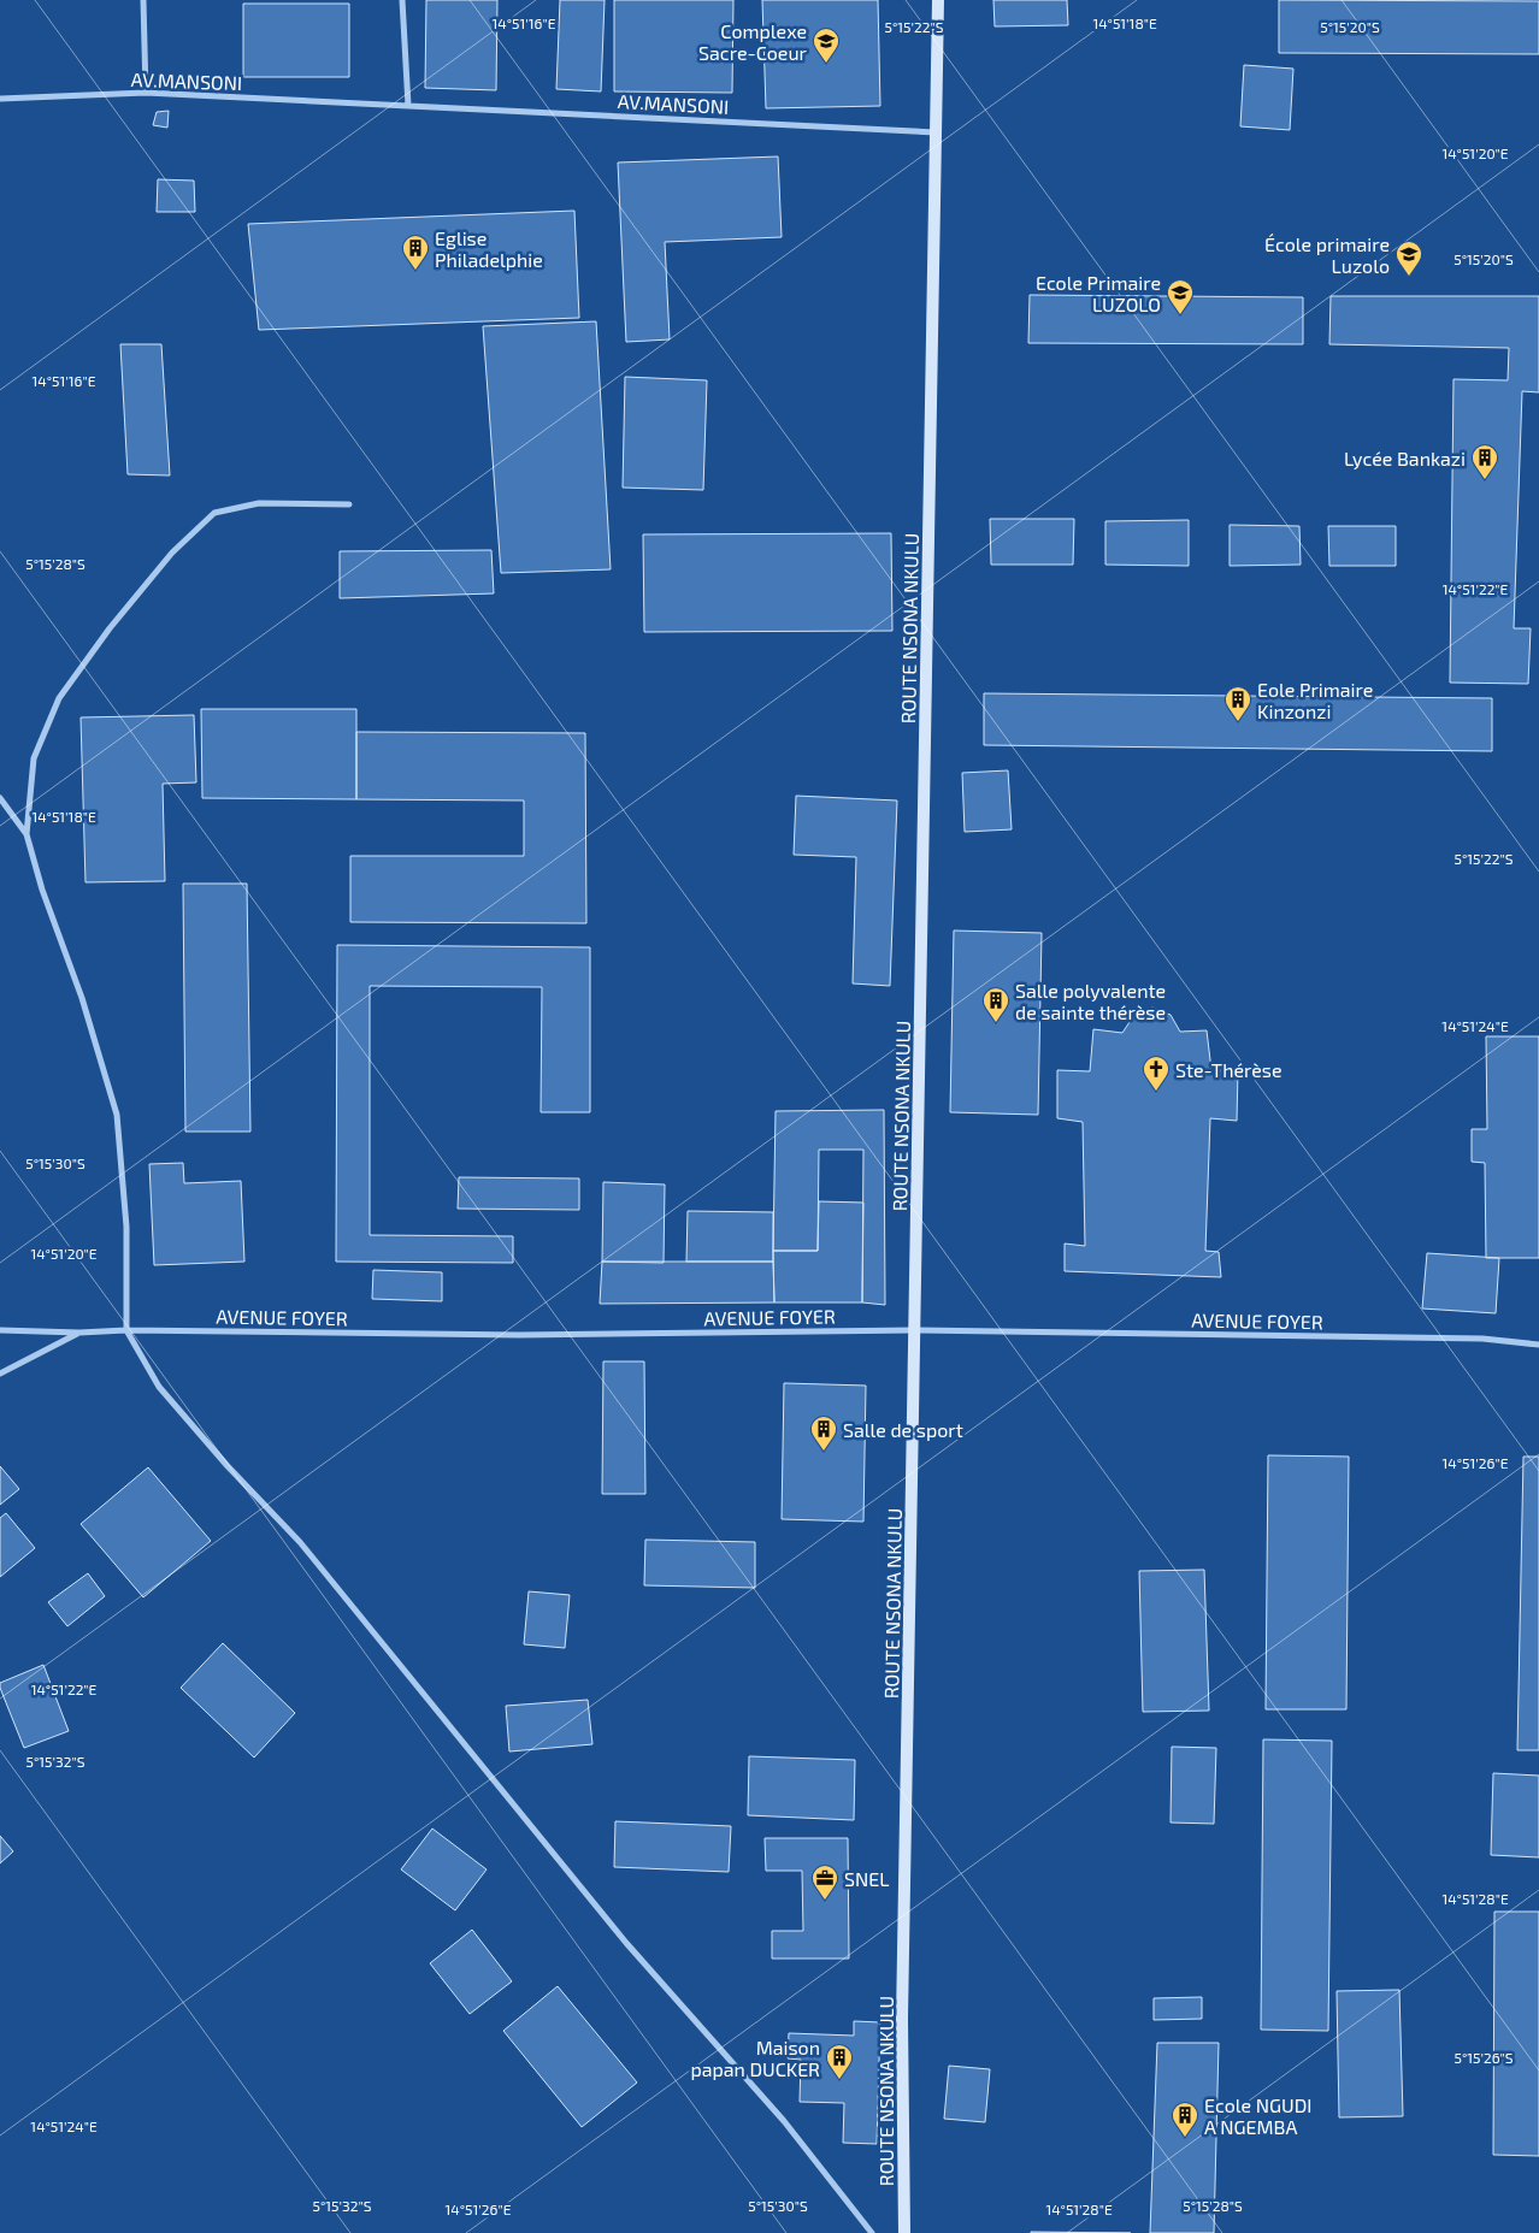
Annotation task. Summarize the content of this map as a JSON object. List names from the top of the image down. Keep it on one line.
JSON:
{"streets":{"street":["AV.MANSONI","ROUTE NSONA NKULU","AVENUE FOYER"]},"crossings":[["AV.MANSONI","ROUTE NSONA NKULU"],["ROUTE NSONA NKULU","AVENUE FOYER"]],"places":{"school or university":["Complexe Sacre-Coeur","École primaire Luzolo","Ecole Primaire LUZOLO"],"building":["Eglise Philadelphie","Lycée Bankazi","Eole Primaire Kinzonzi","Salle polyvalente de sainte thérèse","Salle de sport","Maison papan DUCKER","Ecole NGUDI A NGEMBA"],"church":["Ste-Thérèse"],"office":["SNEL"]},"coordinates":["14°51'16\"E","14°51'18\"E","5°15'22\"S","5°15'20\"S","14°51'20\"E","5°15'28\"S","14°51'22\"E","14°51'24\"E","5°15'30\"S","14°51'26\"E","5°15'32\"S","14°51'28\"E","5°15'26\"S"]}
